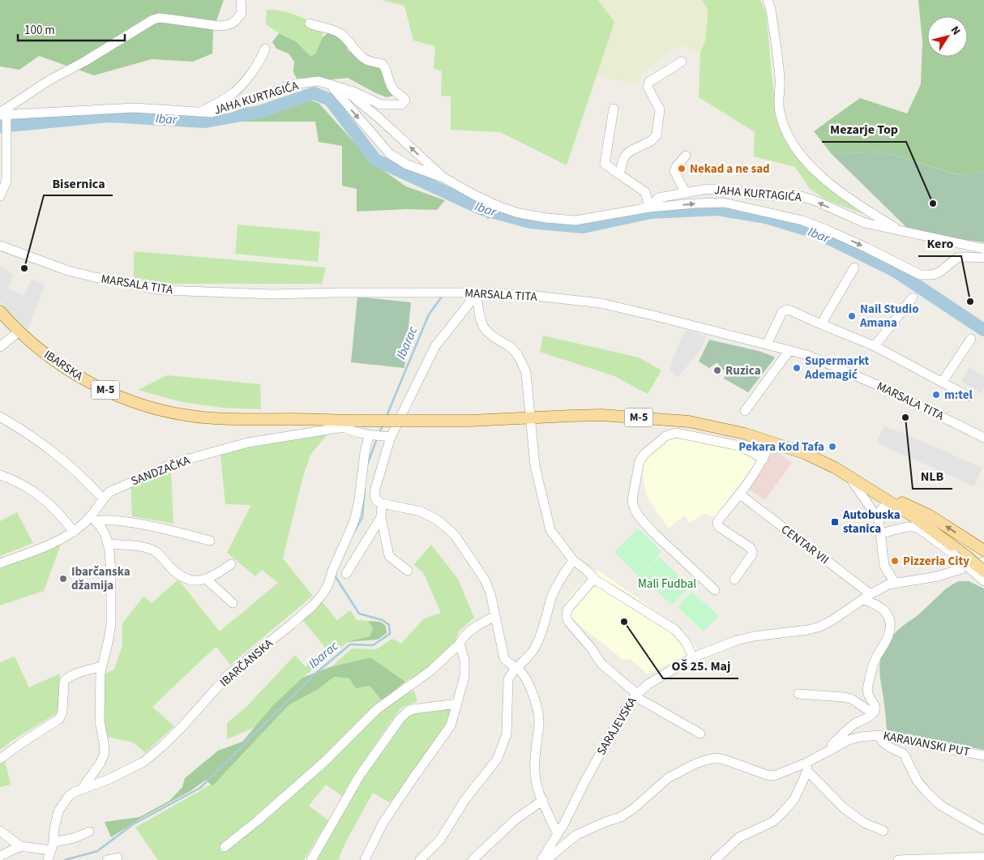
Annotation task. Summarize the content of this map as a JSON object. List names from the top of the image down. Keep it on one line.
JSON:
{"streets":{"main road":["IBARSKA","M-5"],"street":["JAHA KURTAGIĆA","MARSALA TITA","SANDZAČKA","CENTAR VII","IBARČANSKA","SARAJEVSKA","KARAVANSKI PUT"]},"crossings":[["IBARSKA","M-5"],["IBARSKA","SANDZAČKA"],["M-5","SANDZAČKA"],["CENTAR VII","SARAJEVSKA"]],"water":["Ibar","Ibarac"],"parks":["Mali Fudbal"],"places":{"other":["Nekad a ne sad","Mezarje Top","Bisernica","Kero","Nail Studio Amana","Supermarkt Ademagić","Ruzica","m:tel","NLB","Pekara Kod Tafa","Pizzeria City","Ibarčanska džamija","OŠ 25. Maj"],"transit":["Autobuska stanica"]},"scale_bar":"100 m","north":"top right"}
